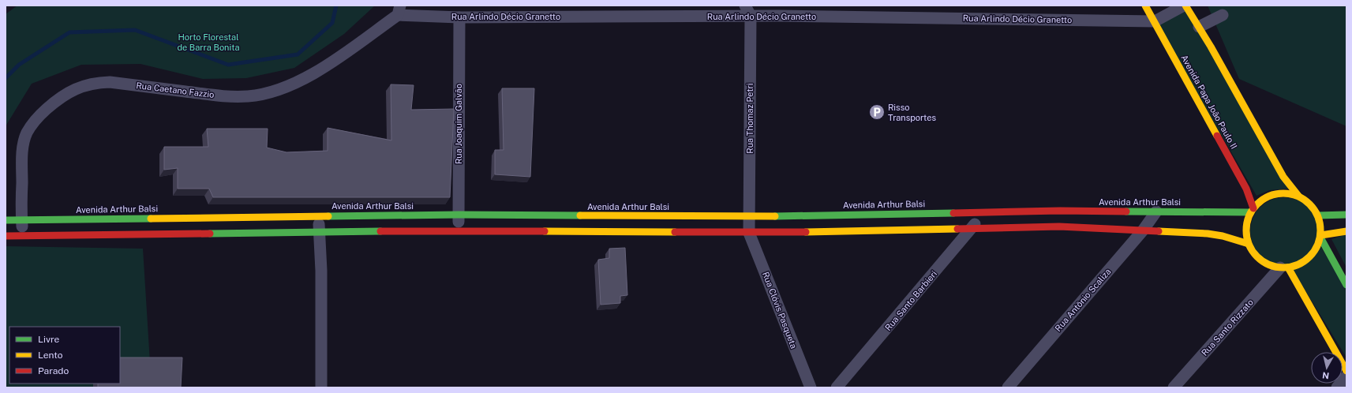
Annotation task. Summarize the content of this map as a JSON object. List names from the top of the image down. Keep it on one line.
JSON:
{"streets":{"main road":["Avenida Papa João Paulo II","Avenida Arthur Balsi"],"street":["Rua Arlindo Décio Granetto","Rua Caetano Fazzio","Rua Thomaz Petri","Rua Joaquim Galvão","Rua Antônio Scaliza","Rua Santo Barbieri","Rua Clóvis Pasqueta","Rua Santo Rizzato"]},"crossings":[["Rua Arlindo Décio Granetto","Rua Caetano Fazzio"],["Rua Arlindo Décio Granetto","Avenida Papa João Paulo II"],["Rua Arlindo Décio Granetto","Rua Thomaz Petri"],["Rua Arlindo Décio Granetto","Rua Joaquim Galvão"],["Rua Caetano Fazzio","Avenida Arthur Balsi"],["Avenida Papa João Paulo II","Avenida Arthur Balsi"],["Avenida Papa João Paulo II","Rua Santo Rizzato"],["Rua Thomaz Petri","Avenida Arthur Balsi"],["Rua Thomaz Petri","Rua Clóvis Pasqueta"],["Rua Joaquim Galvão","Avenida Arthur Balsi"],["Avenida Arthur Balsi","Rua Antônio Scaliza"],["Avenida Arthur Balsi","Rua Santo Barbieri"],["Avenida Arthur Balsi","Rua Clóvis Pasqueta"],["Avenida Arthur Balsi","Rua Santo Rizzato"]],"parks":["Horto Florestal de Barra Bonita"],"places":{"parking":["Risso Transportes"]},"legend":["Livre","Lento","Parado"],"north":"bottom"}
